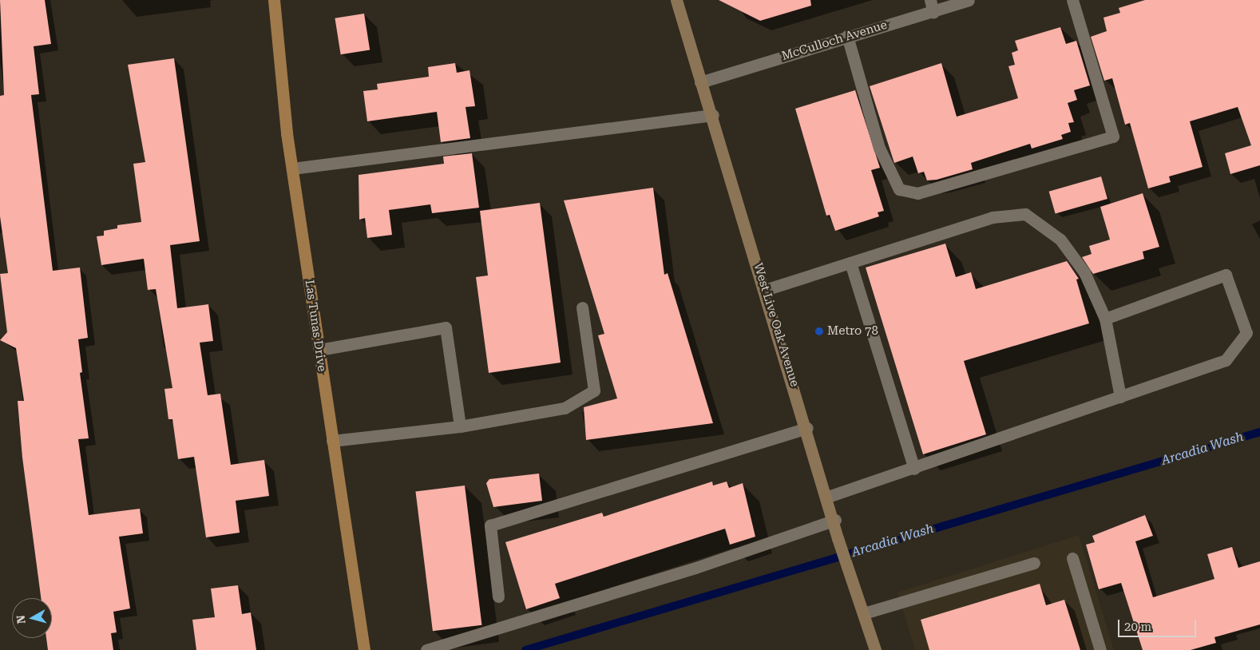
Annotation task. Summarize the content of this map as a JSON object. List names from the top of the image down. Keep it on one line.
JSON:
{"streets":{"main road":["Las Tunas Drive"],"street":["McCulloch Avenue","West Live Oak Avenue"]},"crossings":[["McCulloch Avenue","West Live Oak Avenue"]],"water":["Arcadia Wash"],"places":["Metro 78"],"scale_bar":"20 m","north":"left"}
